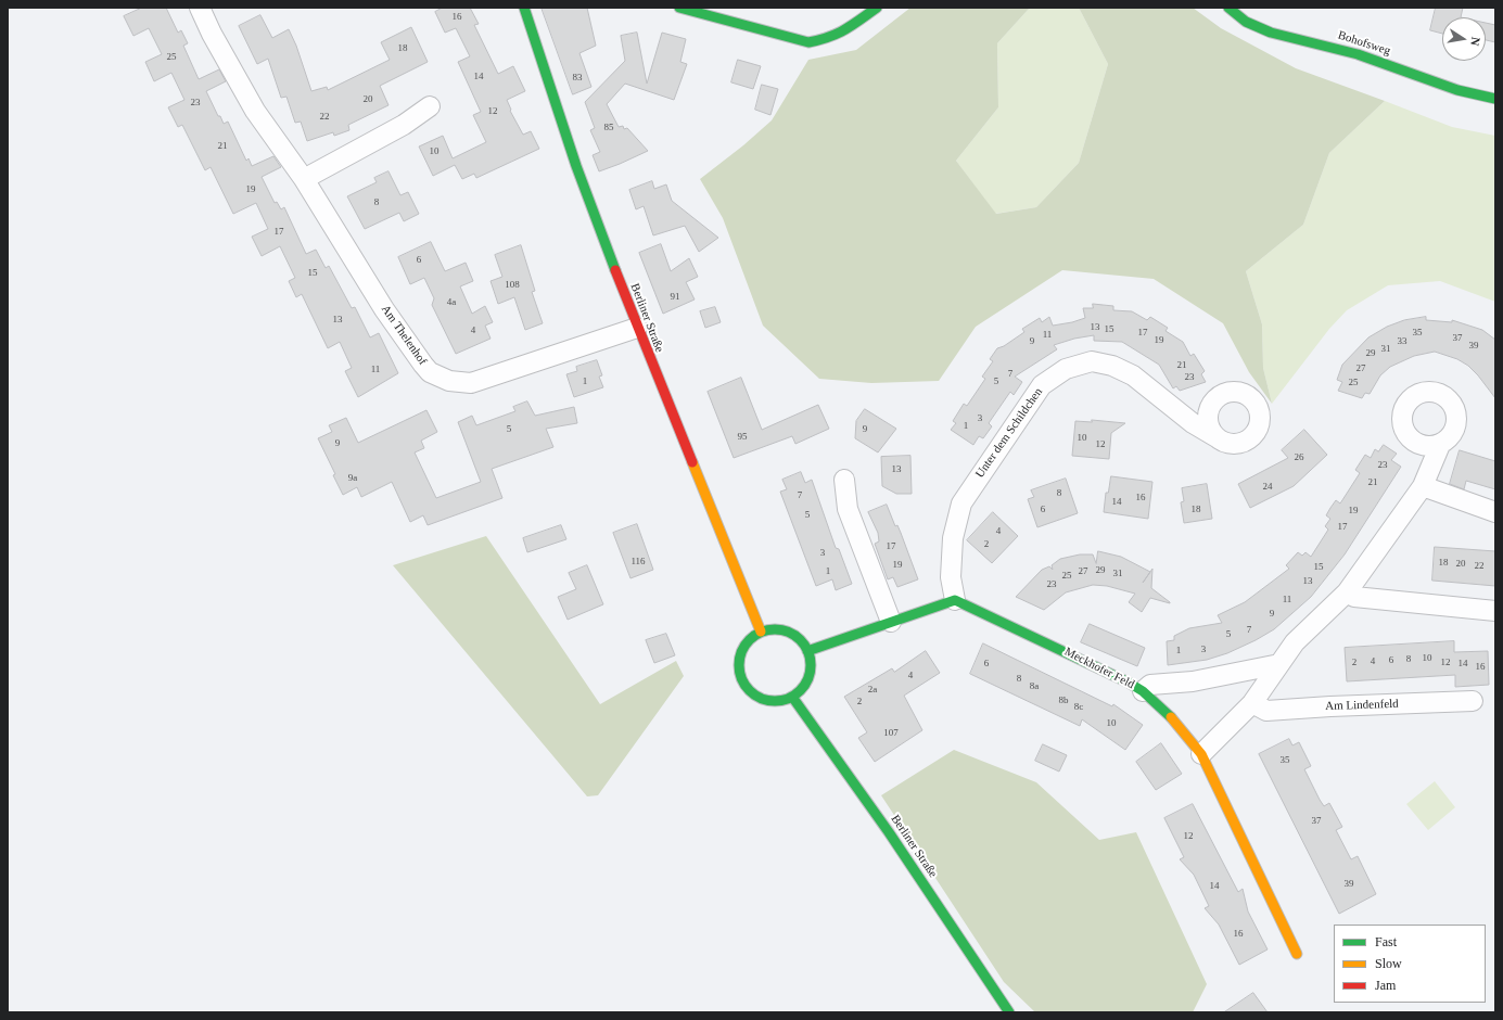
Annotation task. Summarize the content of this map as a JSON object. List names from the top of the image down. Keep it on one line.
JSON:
{"streets":{"main road":["Bohofsweg","Berliner Straße","Meckhofer Feld"],"street":["Am Thelenhof","Unter dem Schildchen","Am Lindenfeld"]},"crossings":[["Berliner Straße","Am Thelenhof"],["Unter dem Schildchen","Meckhofer Feld"]],"house_numbers":["16","18","25","14","83","20","23","12","22","85","21","10","19","8","17","6","15","108","91","4a","13","13","15","4","17","35","11","37","19","9","33","39","31","29","21","27","11","7","23","1","5","25","3","1","5","9","95","10","9","12","26","23","13","9a","21","24","8","7","16","14","6","18","19","5","17","4","2","17","3","116","18","20","19","22","15","29","1","27","31","25","13","23","11","9","7","5","3","1","10","8","6","4","2","12","6","14","16","4","8","8a","2a","8b","2","8c","10","107","35","37","12","39","14","16"],"legend":["Fast","Slow","Jam"],"north":"right"}
